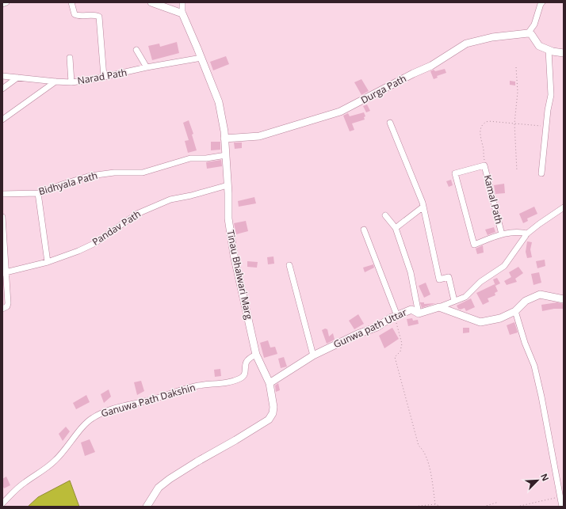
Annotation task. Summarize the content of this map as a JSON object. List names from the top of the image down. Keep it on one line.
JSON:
{"streets":{"street":["Narad Path","Durga Path","Bidhyala Path","Kamal Path","Pandav Path","Tinau Bhalwari Marg","Gunwa path Uttar","Ganuwa Path Dakshin"]},"crossings":[["Narad Path","Tinau Bhalwari Marg"],["Durga Path","Tinau Bhalwari Marg"],["Bidhyala Path","Tinau Bhalwari Marg"],["Pandav Path","Tinau Bhalwari Marg"],["Tinau Bhalwari Marg","Gunwa path Uttar"],["Tinau Bhalwari Marg","Ganuwa Path Dakshin"]],"north":"top right"}
